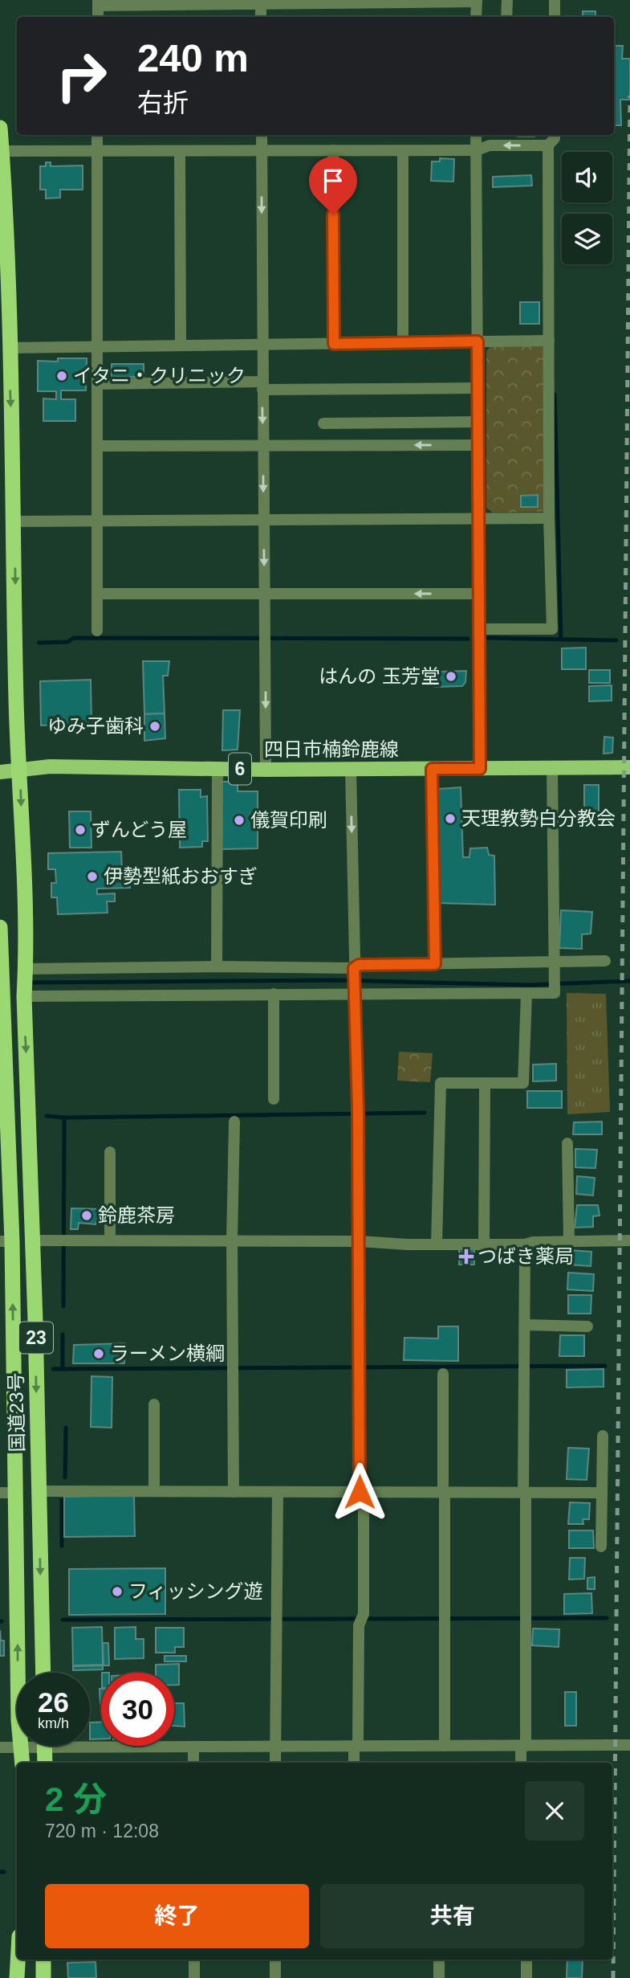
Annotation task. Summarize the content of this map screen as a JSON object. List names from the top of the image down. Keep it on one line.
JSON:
{"streets":{"highway":["23","国道23号"],"main road":["四日市楠鈴鹿線","6"]},"crossings":[["四日市楠鈴鹿線","国道23号"]],"places":{"other":["イタニ・クリニック","はんの 玉芳堂","ゆみ子歯科","天理教勢白分教会","儀賀印刷","ずんどう屋","伊勢型紙おおすぎ","鈴鹿茶房","ラーメン横綱","フィッシング遊"],"health":["つばき薬局"]},"page":{"turn":["240 m","右折"],"speed":"26 km/h","limit":"30","heading":["2 分","720 m · 12:08"],"buttons":["終了","共有"]}}
